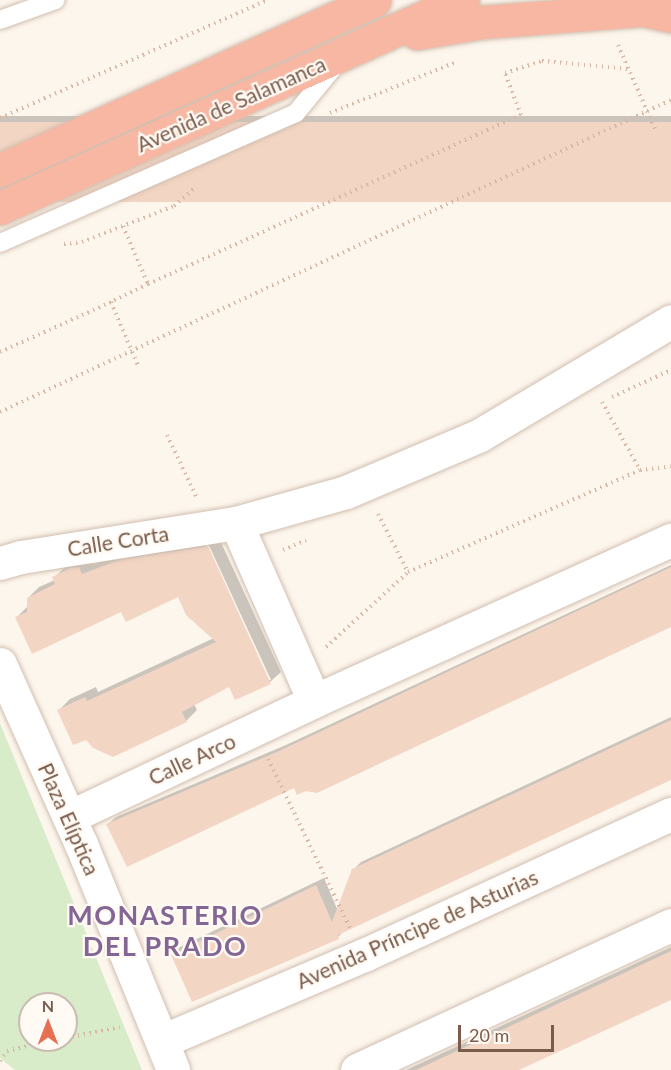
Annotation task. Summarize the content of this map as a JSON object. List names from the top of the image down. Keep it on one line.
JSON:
{"streets":{"highway":["Avenida de Salamanca"],"street":["Calle Corta","Calle Arco","Plaza Elíptica","Avenida Príncipe de Asturias"]},"crossings":[["Calle Arco","Plaza Elíptica"],["Plaza Elíptica","Avenida Príncipe de Asturias"]],"districts":["MONASTERIO DEL PRADO"],"scale_bar":"20 m","north":"top"}
